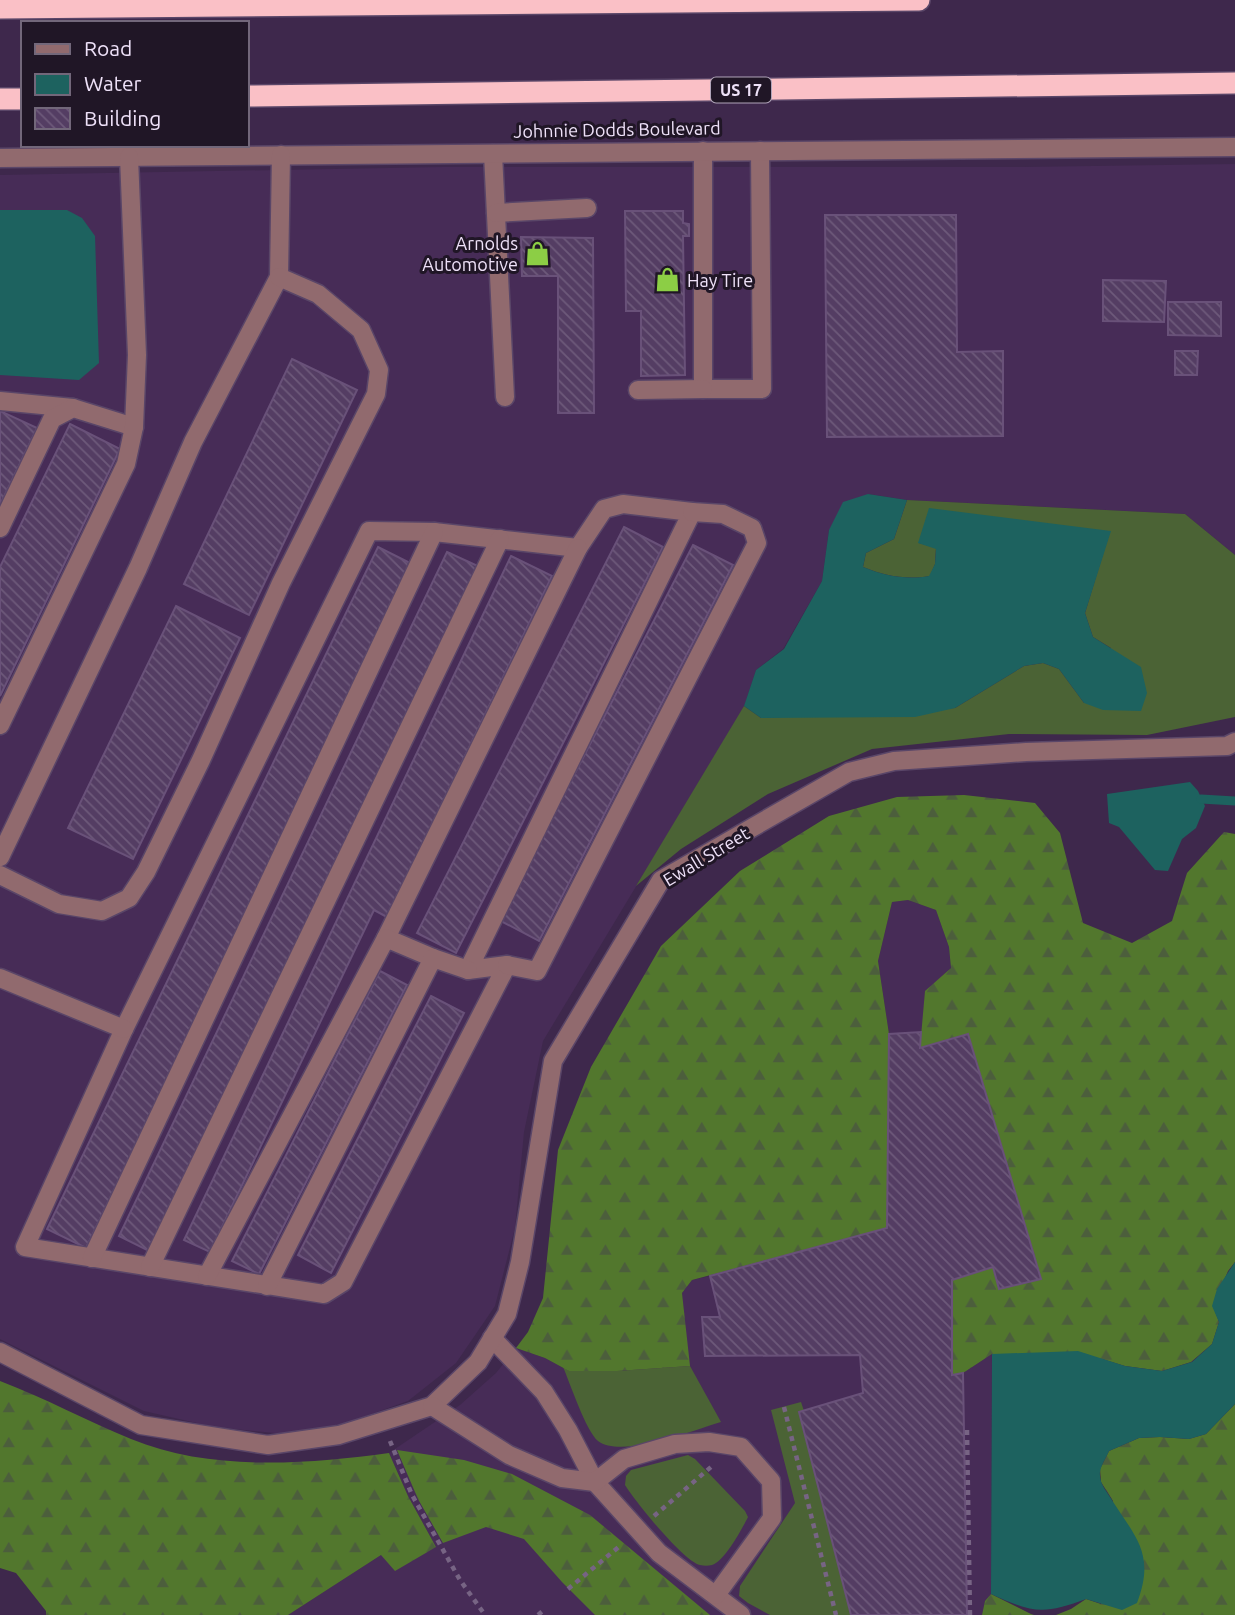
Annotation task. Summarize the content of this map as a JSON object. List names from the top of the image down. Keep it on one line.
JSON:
{"streets":{"highway":["US 17"],"street":["Johnnie Dodds Boulevard","Ewall Street"]},"places":{"shop":["Arnolds Automotive","Hay Tire"]},"legend":["Road","Water","Building"]}
